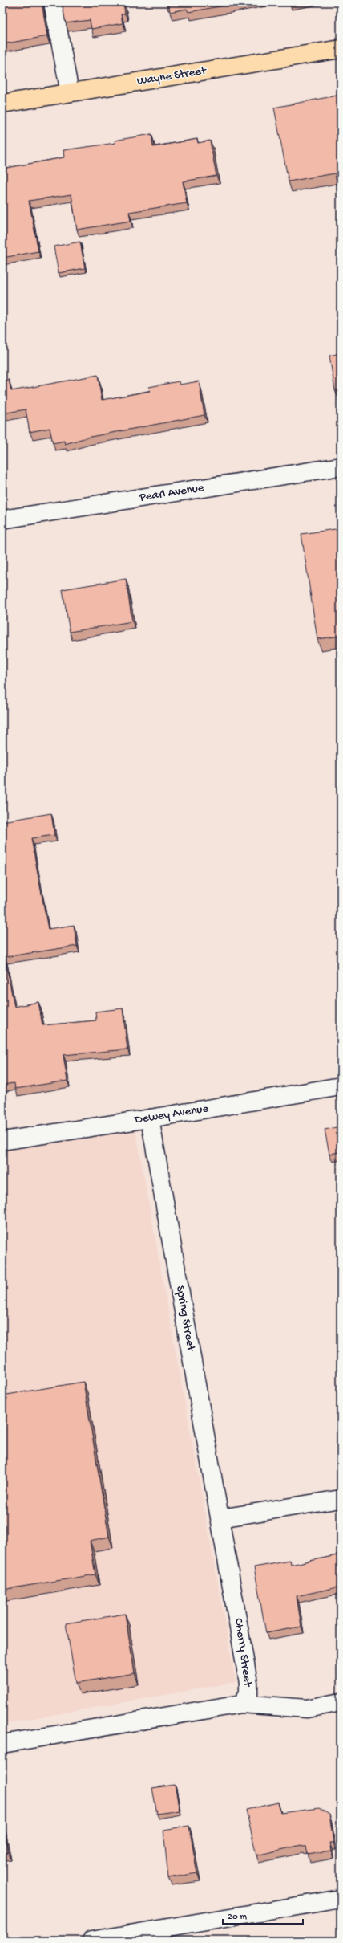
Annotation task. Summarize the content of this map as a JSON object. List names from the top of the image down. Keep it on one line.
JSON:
{"streets":{"main road":["Wayne Street"],"street":["Pearl Avenue","Dewey Avenue","Spring Street","Cherry Street"]},"crossings":[["Dewey Avenue","Spring Street"],["Spring Street","Cherry Street"]],"scale_bar":"20 m"}
